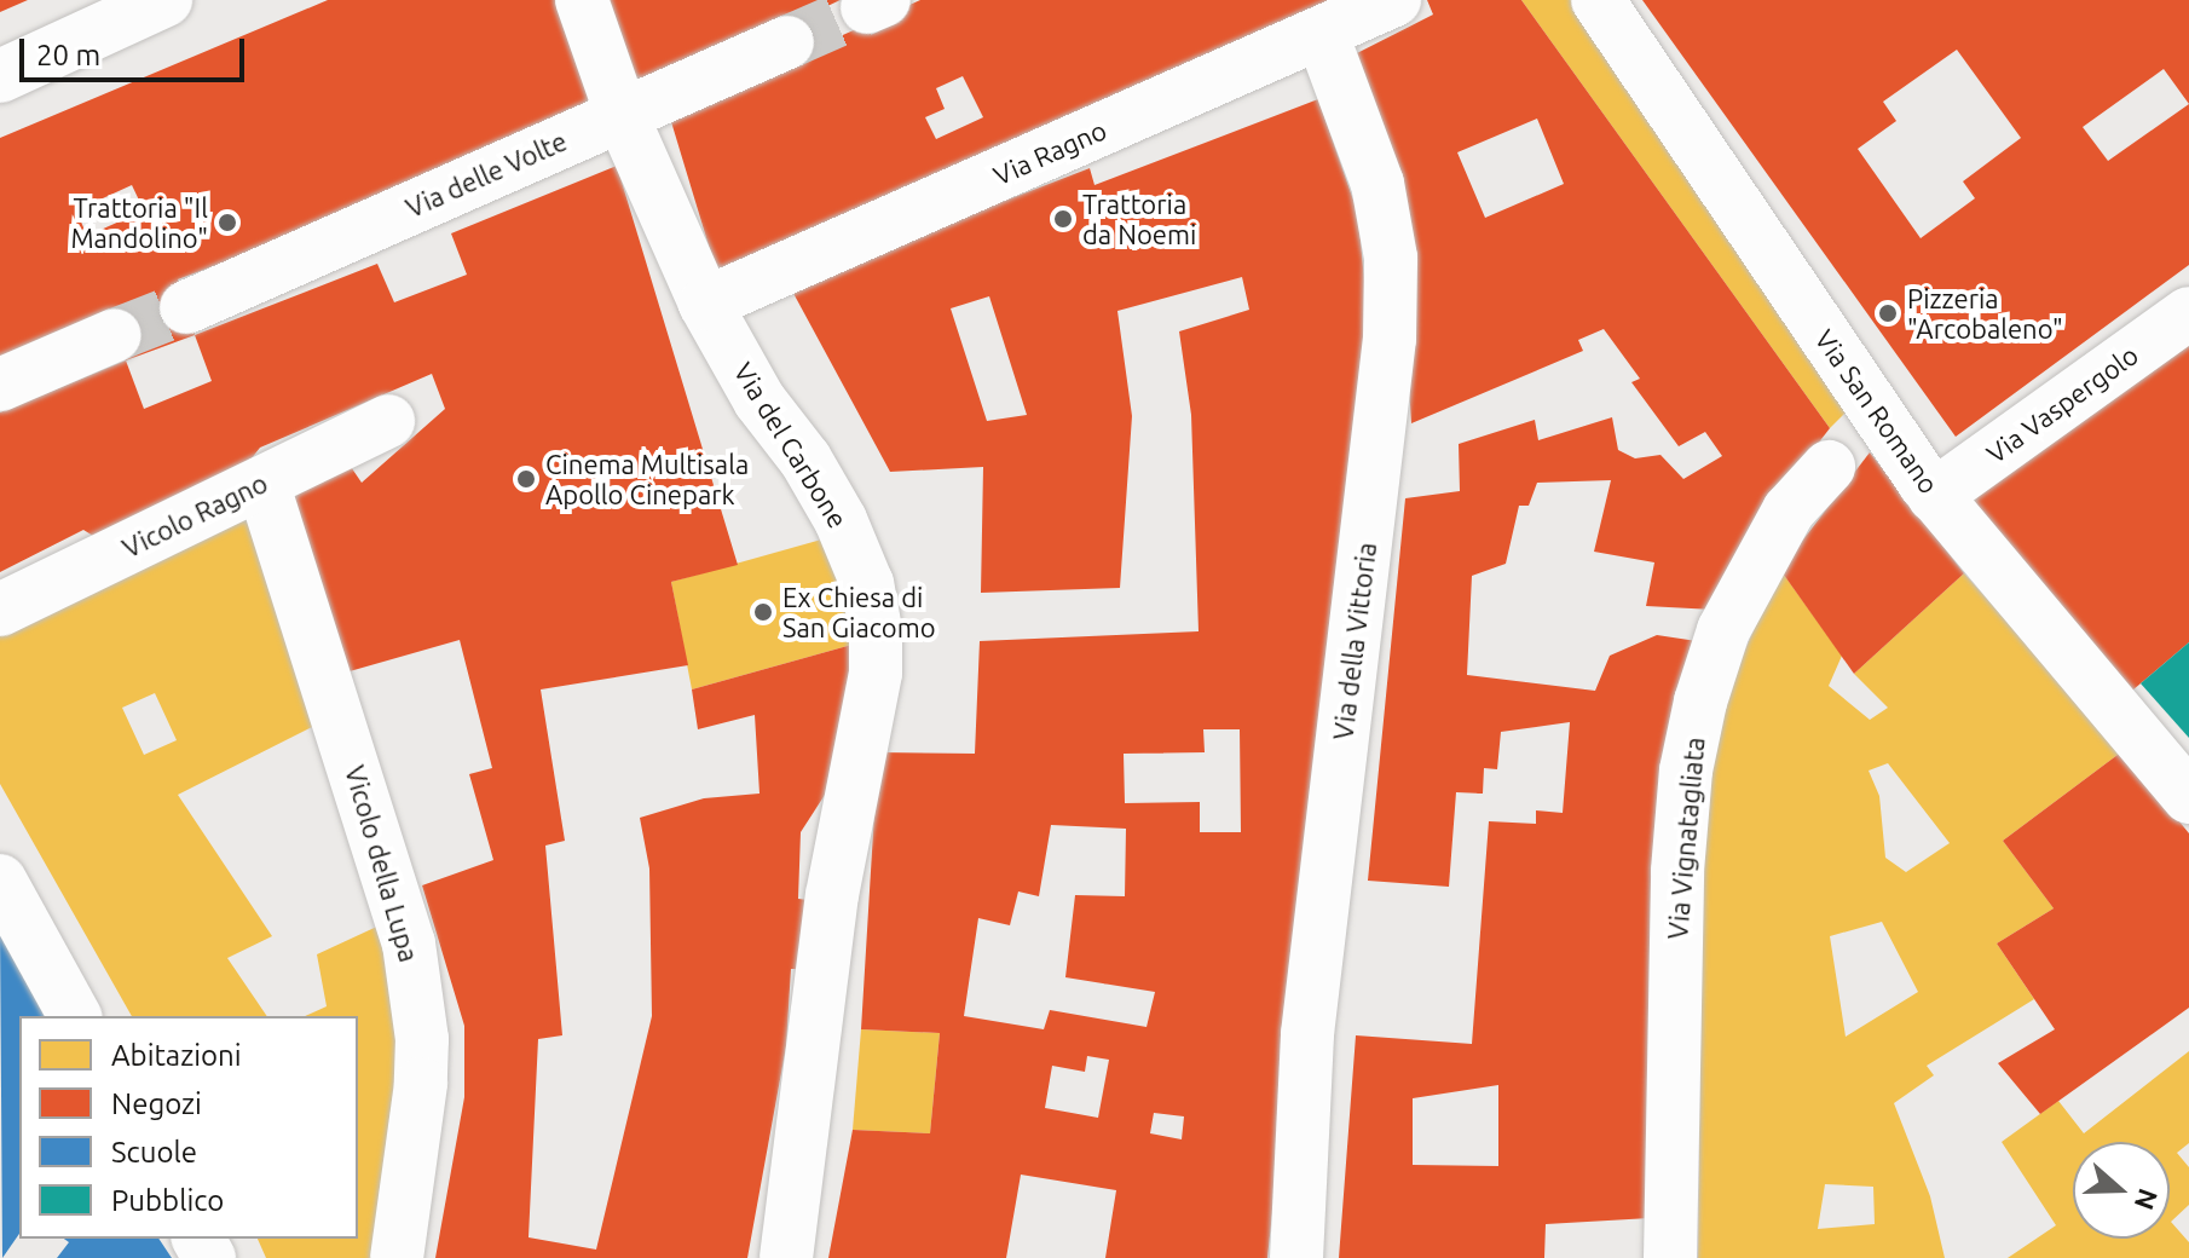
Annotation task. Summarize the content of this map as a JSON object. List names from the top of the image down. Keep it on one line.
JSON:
{"streets":{"street":["Via Ragno","Via delle Volte","Via Vaspergolo","Via San Romano","Via del Carbone","Vicolo Ragno","Via della Vittoria","Via Vignatagliata","Vicolo della Lupa"]},"crossings":[["Via Ragno","Via del Carbone"],["Via Ragno","Via della Vittoria"],["Via delle Volte","Via del Carbone"],["Via Vaspergolo","Via San Romano"],["Via San Romano","Via Vignatagliata"],["Vicolo Ragno","Vicolo della Lupa"]],"places":["Trattoria da Noemi","Trattoria \"Il Mandolino\"","Pizzeria \"Arcobaleno\"","Cinema Multisala Apollo Cinepark","Ex Chiesa di San Giacomo"],"legend":["Abitazioni","Negozi","Scuole","Pubblico"],"scale_bar":"20 m","north":"right"}
